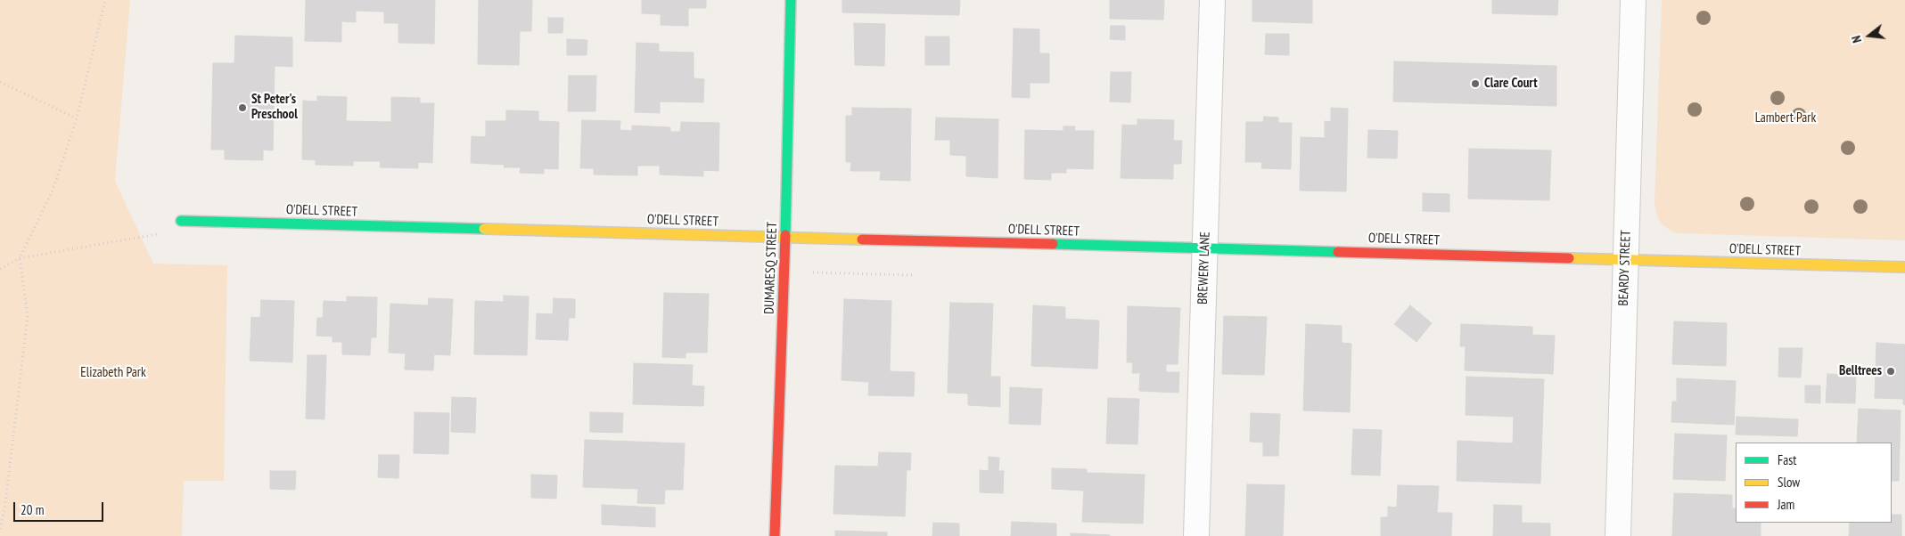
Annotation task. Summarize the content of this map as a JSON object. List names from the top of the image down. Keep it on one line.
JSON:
{"streets":{"street":["O'DELL STREET","DUMARESQ STREET","BREWERY LANE","BEARDY STREET"]},"crossings":[["O'DELL STREET","DUMARESQ STREET"],["O'DELL STREET","BREWERY LANE"],["O'DELL STREET","BEARDY STREET"]],"parks":["Lambert Park","Elizabeth Park"],"places":["Clare Court","St Peter's Preschool","Belltrees"],"legend":["Fast","Slow","Jam"],"scale_bar":"20 m","north":"left"}
